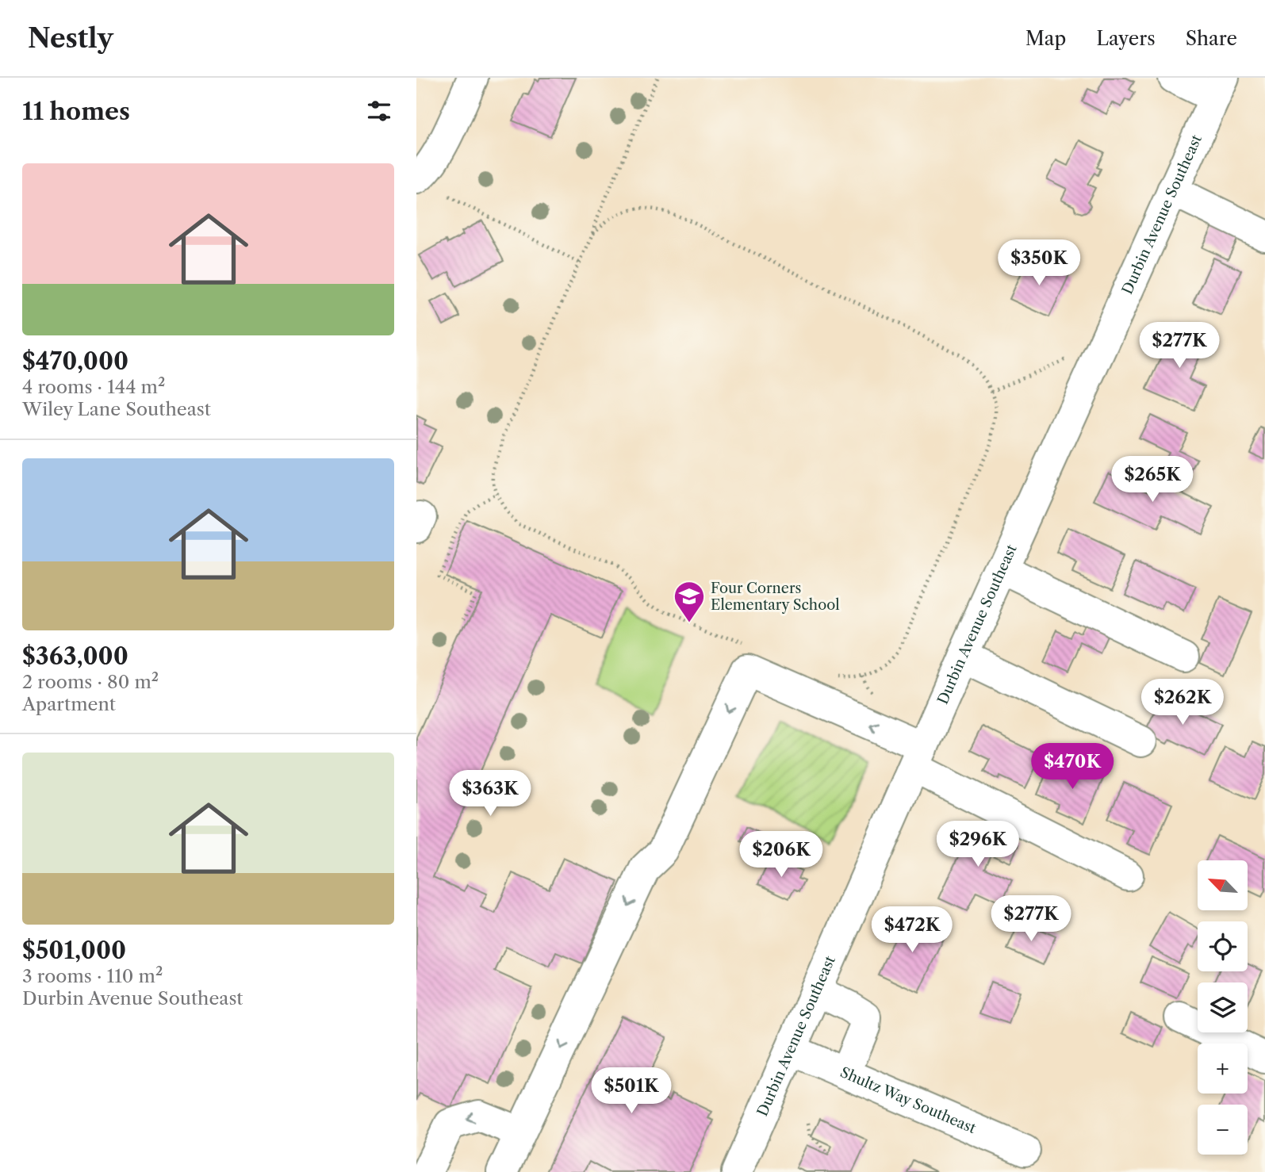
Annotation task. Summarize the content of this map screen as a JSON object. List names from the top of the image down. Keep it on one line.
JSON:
{"streets":{"street":["Durbin Avenue Southeast","Shultz Way Southeast"]},"crossings":[["Durbin Avenue Southeast","Shultz Way Southeast"]],"places":{"school or university":["Four Corners Elementary School"]},"north":"top left","page":{"header":"Nestly","nav":["Map","Layers","Share"],"heading":"11 homes","list":[{"name":"$470,000","note":"4 rooms · 144 m² · Wiley Lane Southeast"},{"name":"$363,000","note":"2 rooms · 80 m² · Apartment"},{"name":"$501,000","note":"3 rooms · 110 m² · Durbin Avenue Southeast"}],"price":["$350K","$277K","$265K","$262K","$470K","$363K","$296K","$206K","$277K","$472K","$501K"],"map_buttons":["+","−"]}}
